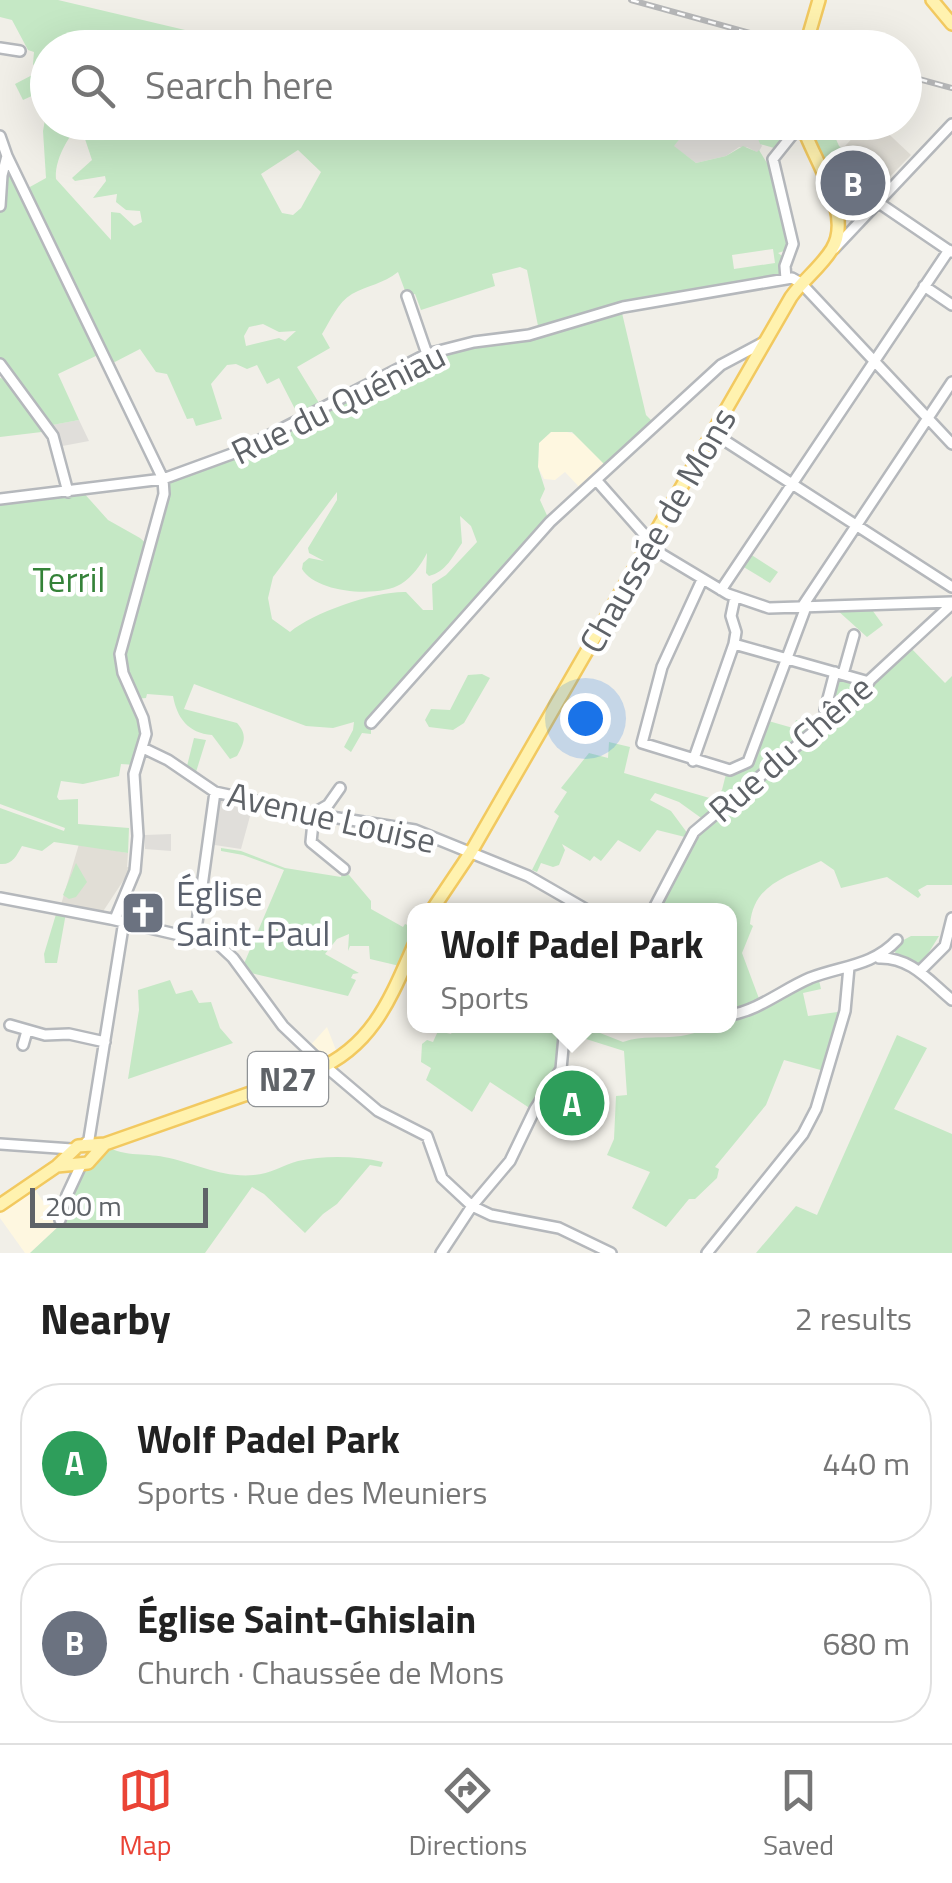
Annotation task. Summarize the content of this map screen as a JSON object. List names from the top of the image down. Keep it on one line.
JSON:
{"streets":{"main road":["Chaussée de Mons","N27"],"street":["Rue du Quéniau","Rue du Chêne","Avenue Louise"]},"crossings":[["Rue du Quéniau","Chaussée de Mons"],["Chaussée de Mons","Avenue Louise"]],"parks":["Terril"],"places":{"church":["Église Saint-Paul"]},"scale_bar":"200 m","page":{"search":"Search here","pins":["B","A"],"popup":["Wolf Padel Park","Sports"],"scale":"200 m","heading":["Nearby","2 results"],"list":[{"mark":"A","name":"Wolf Padel Park","note":"Sports · Rue des Meuniers","value":"440 m"},{"mark":"B","name":"Église Saint-Ghislain","note":"Church · Chaussée de Mons","value":"680 m"}],"nav":["Map","Directions","Saved"]}}
